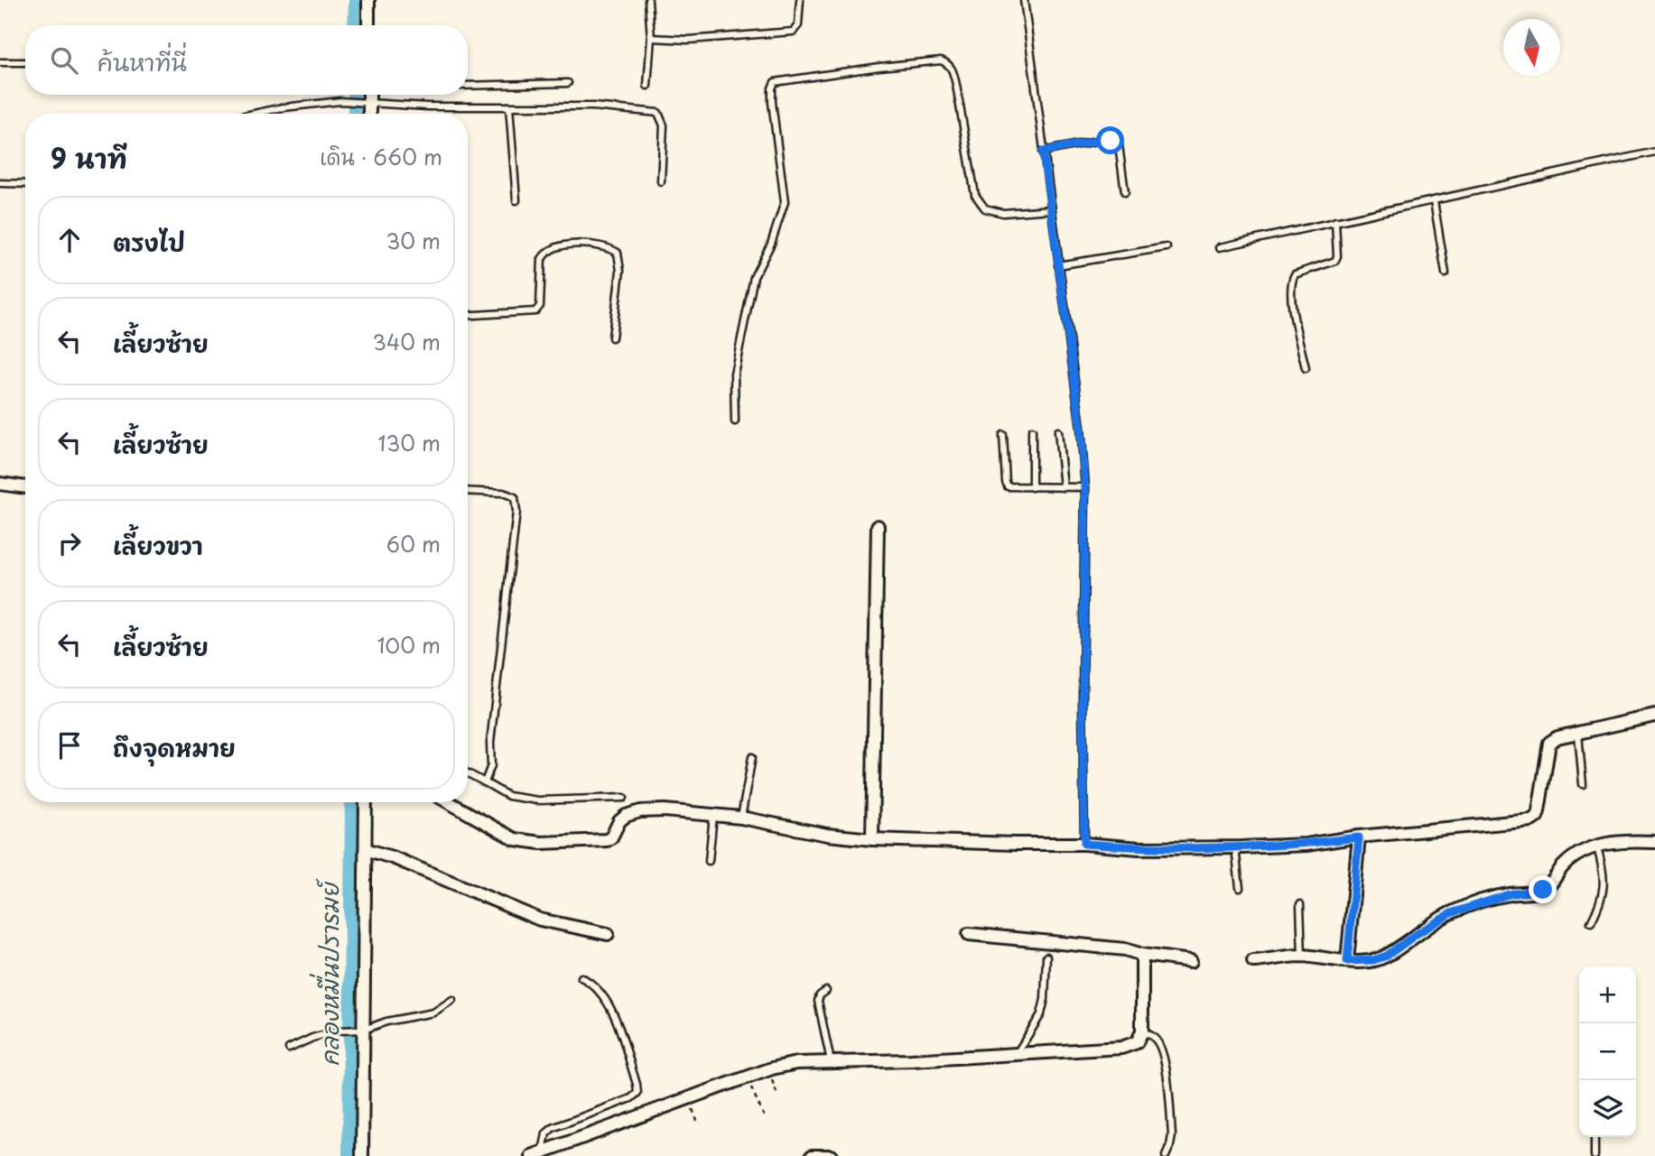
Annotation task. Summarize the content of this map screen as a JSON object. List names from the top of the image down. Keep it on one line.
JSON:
{"water":["คลองหมื่นปรารมย์"],"north":"bottom","page":{"search":"ค้นหาที่นี่","heading":["9 นาที","เดิน · 660 m"],"list":[["ตรงไป","30 m"],["เลี้ยวซ้าย","340 m"],["เลี้ยวซ้าย","130 m"],["เลี้ยวขวา","60 m"],["เลี้ยวซ้าย","100 m"],"ถึงจุดหมาย"],"map_buttons":["+","−"]}}
